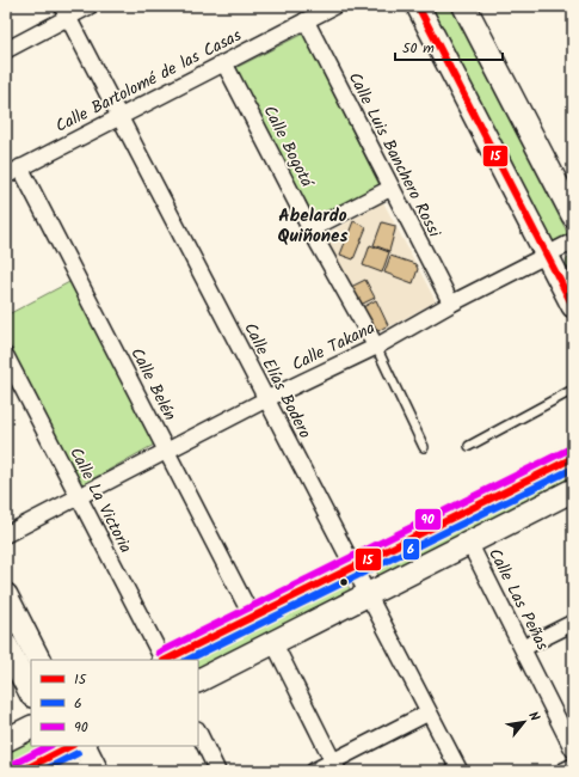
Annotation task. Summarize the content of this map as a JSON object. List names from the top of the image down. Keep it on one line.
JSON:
{"streets":{"street":["Calle Bartolomé de las Casas","Calle Bogotá","Calle Luis Banchero Rossi","Calle Takana","Calle Elías Bodero","Calle Belén","Calle La Victoria","Calle Las Peñas"]},"crossings":[["Calle Bartolomé de las Casas","Calle Bogotá"],["Calle Bartolomé de las Casas","Calle Luis Banchero Rossi"],["Calle Bartolomé de las Casas","Calle Elías Bodero"],["Calle Bartolomé de las Casas","Calle Belén"],["Calle Bogotá","Calle Takana"],["Calle Luis Banchero Rossi","Calle Takana"],["Calle Takana","Calle Elías Bodero"],["Calle Takana","Calle Belén"],["Calle Takana","Calle La Victoria"]],"districts":["Abelardo Quiñones"],"lines":["transit line 15","transit line 90","transit line 6"],"legend":["15","6","90"],"scale_bar":"50 m","north":"top right"}
